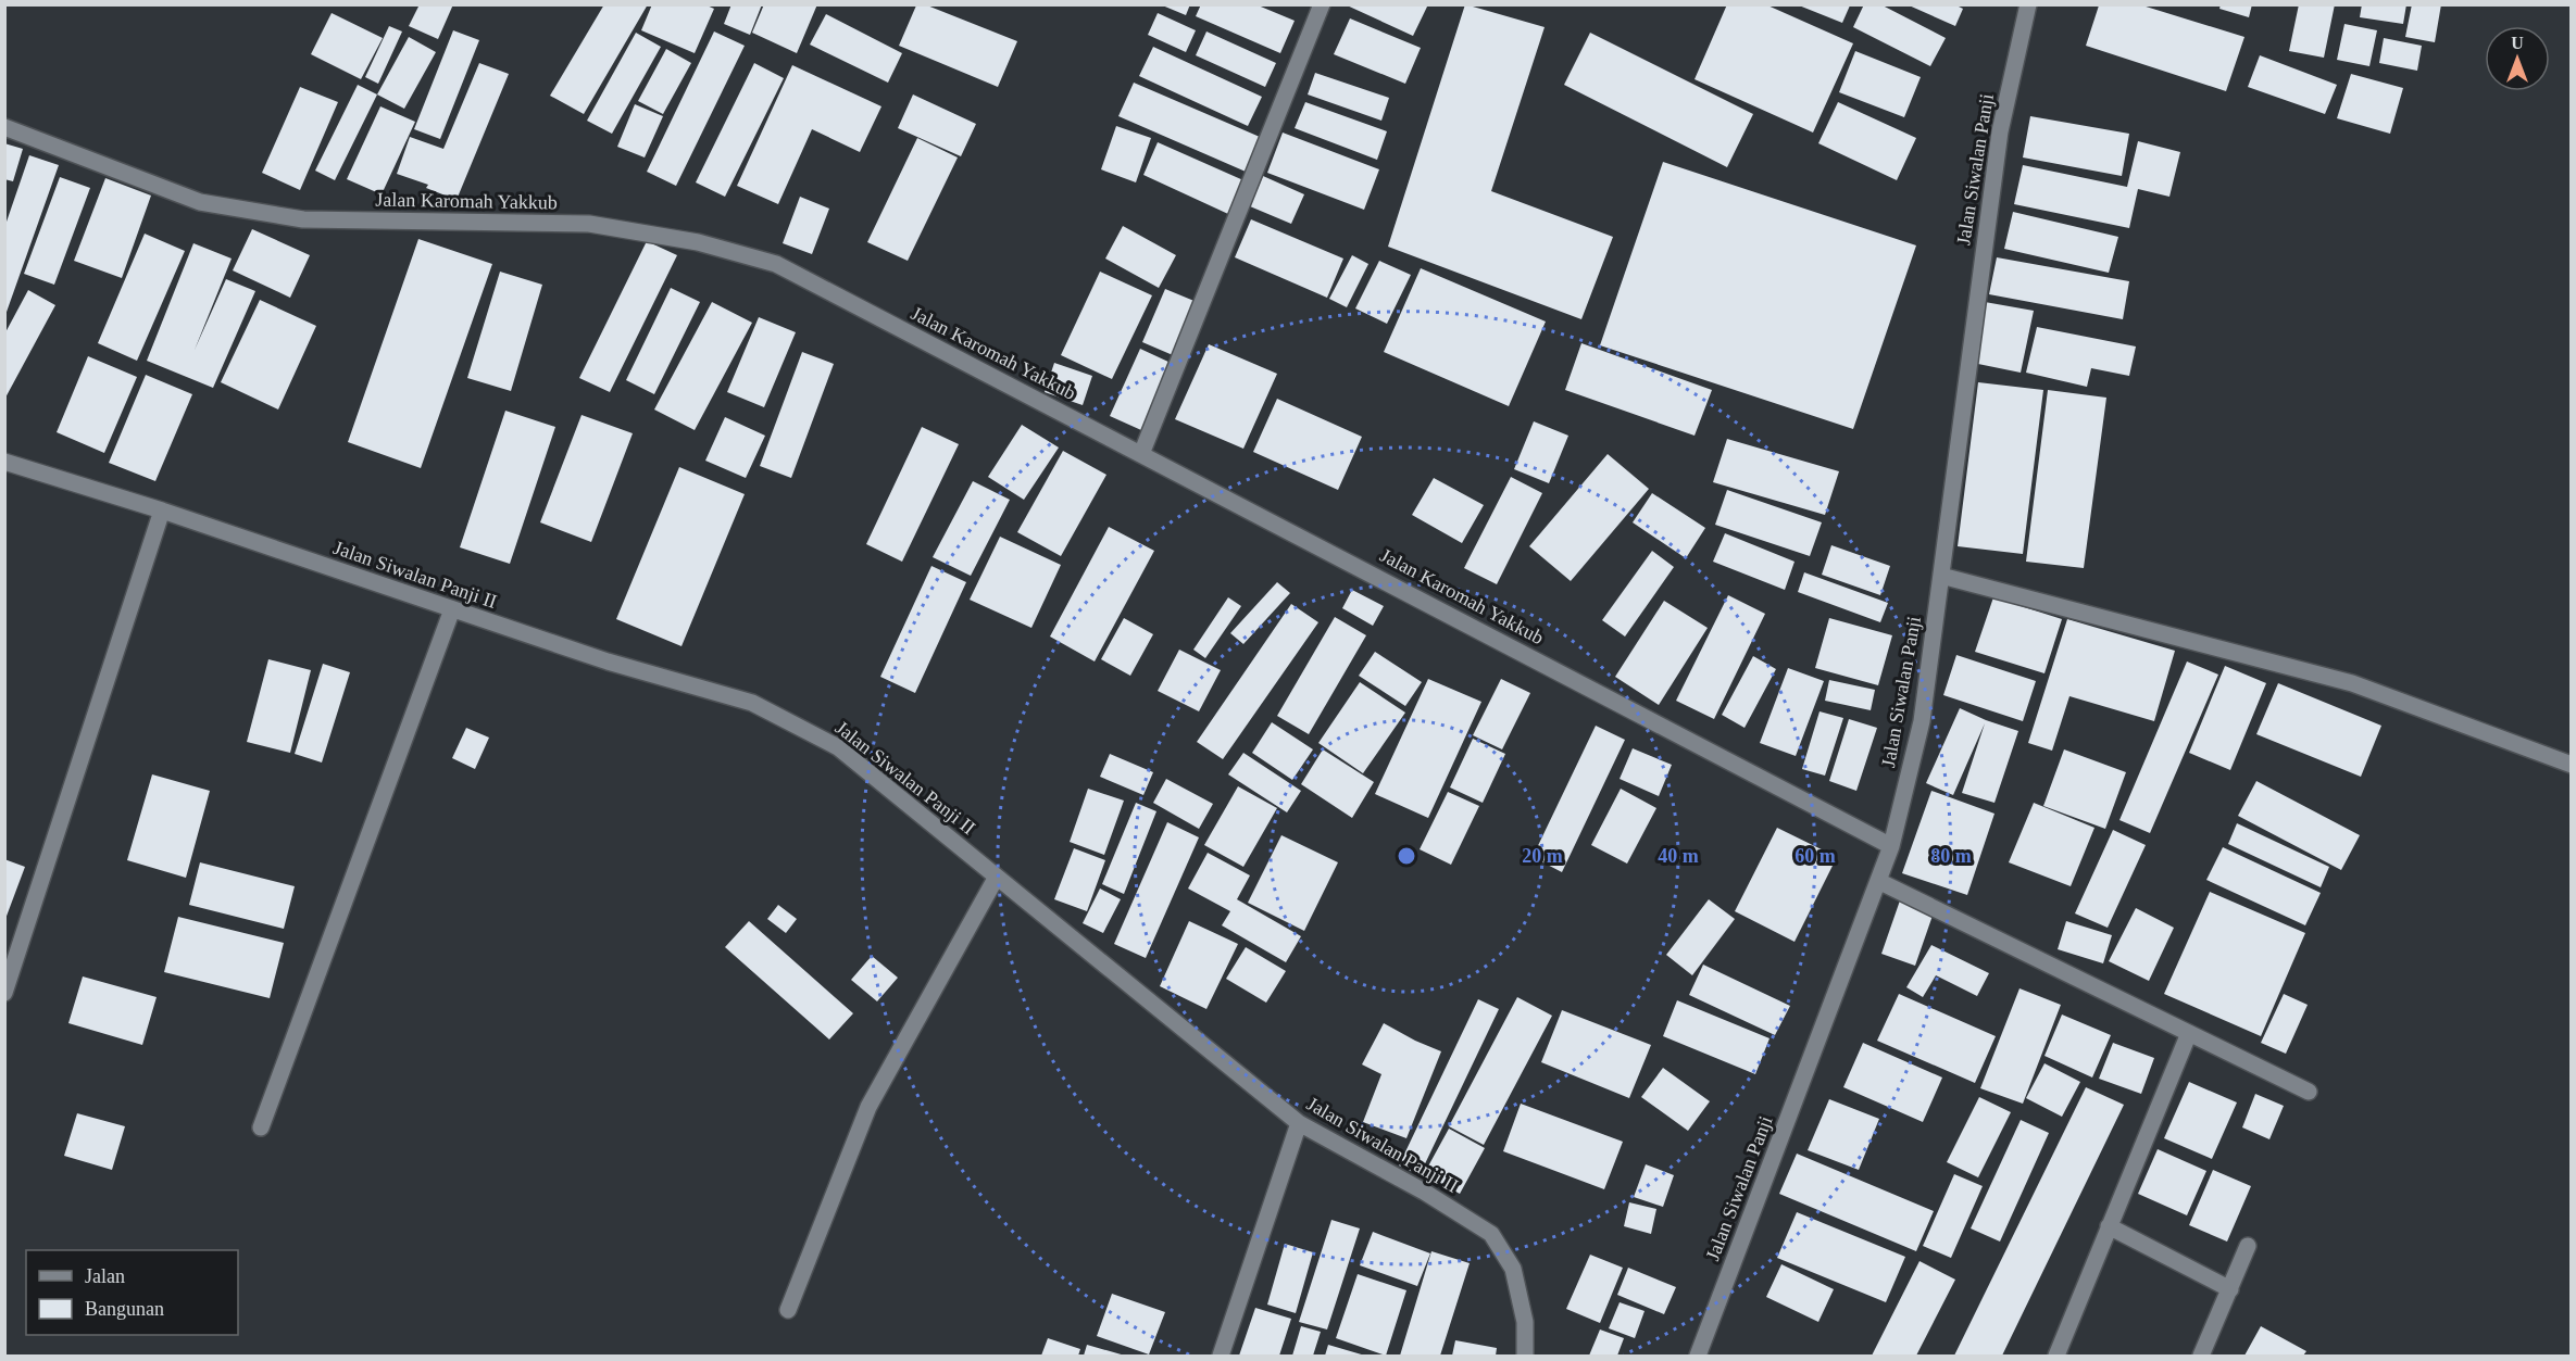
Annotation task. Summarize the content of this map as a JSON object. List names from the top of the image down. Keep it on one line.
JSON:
{"streets":{"street":["Jalan Siwalan Panji","Jalan Karomah Yakkub","Jalan Siwalan Panji II"]},"crossings":[["Jalan Siwalan Panji","Jalan Karomah Yakkub"]],"legend":["Jalan","Bangunan"],"north":"top","rings":["20 m","40 m","60 m","80 m"]}
